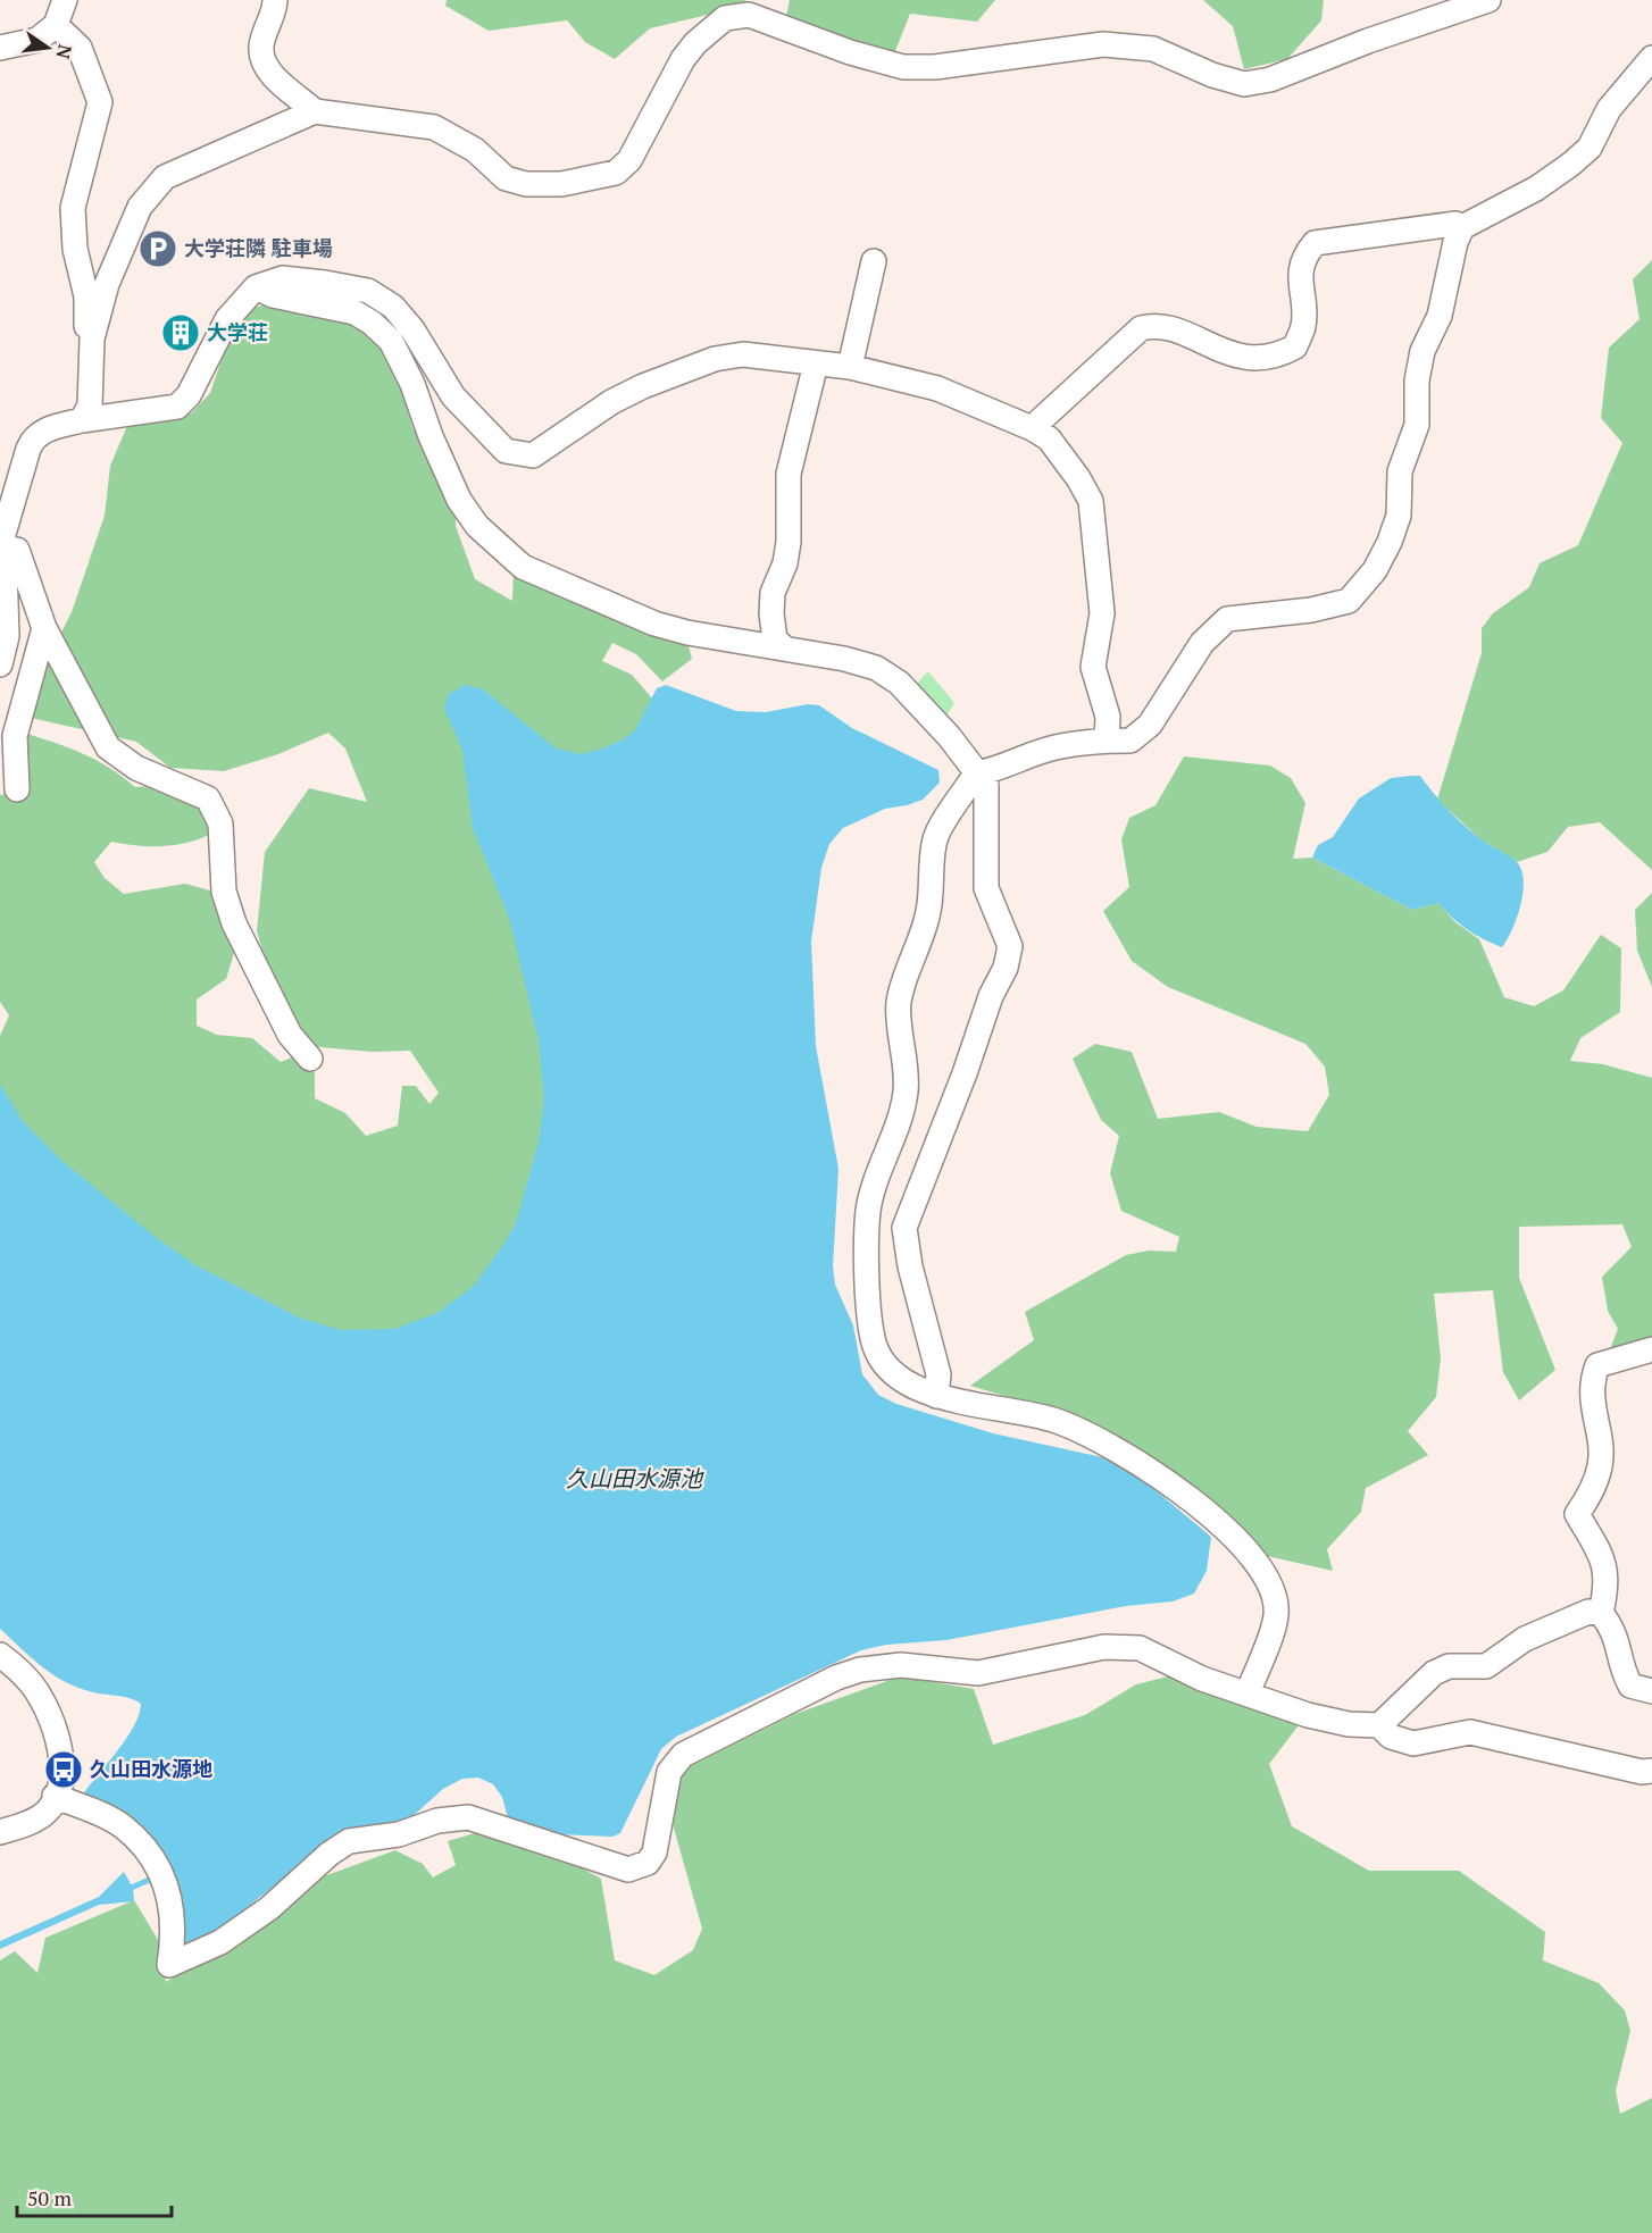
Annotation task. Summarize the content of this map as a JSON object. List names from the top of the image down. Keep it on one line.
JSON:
{"water":["久山田水源池"],"places":{"parking":["大学荘隣 駐車場"],"building":["大学荘"],"bus stop":["久山田水源地"]},"scale_bar":"50 m","north":"right"}
